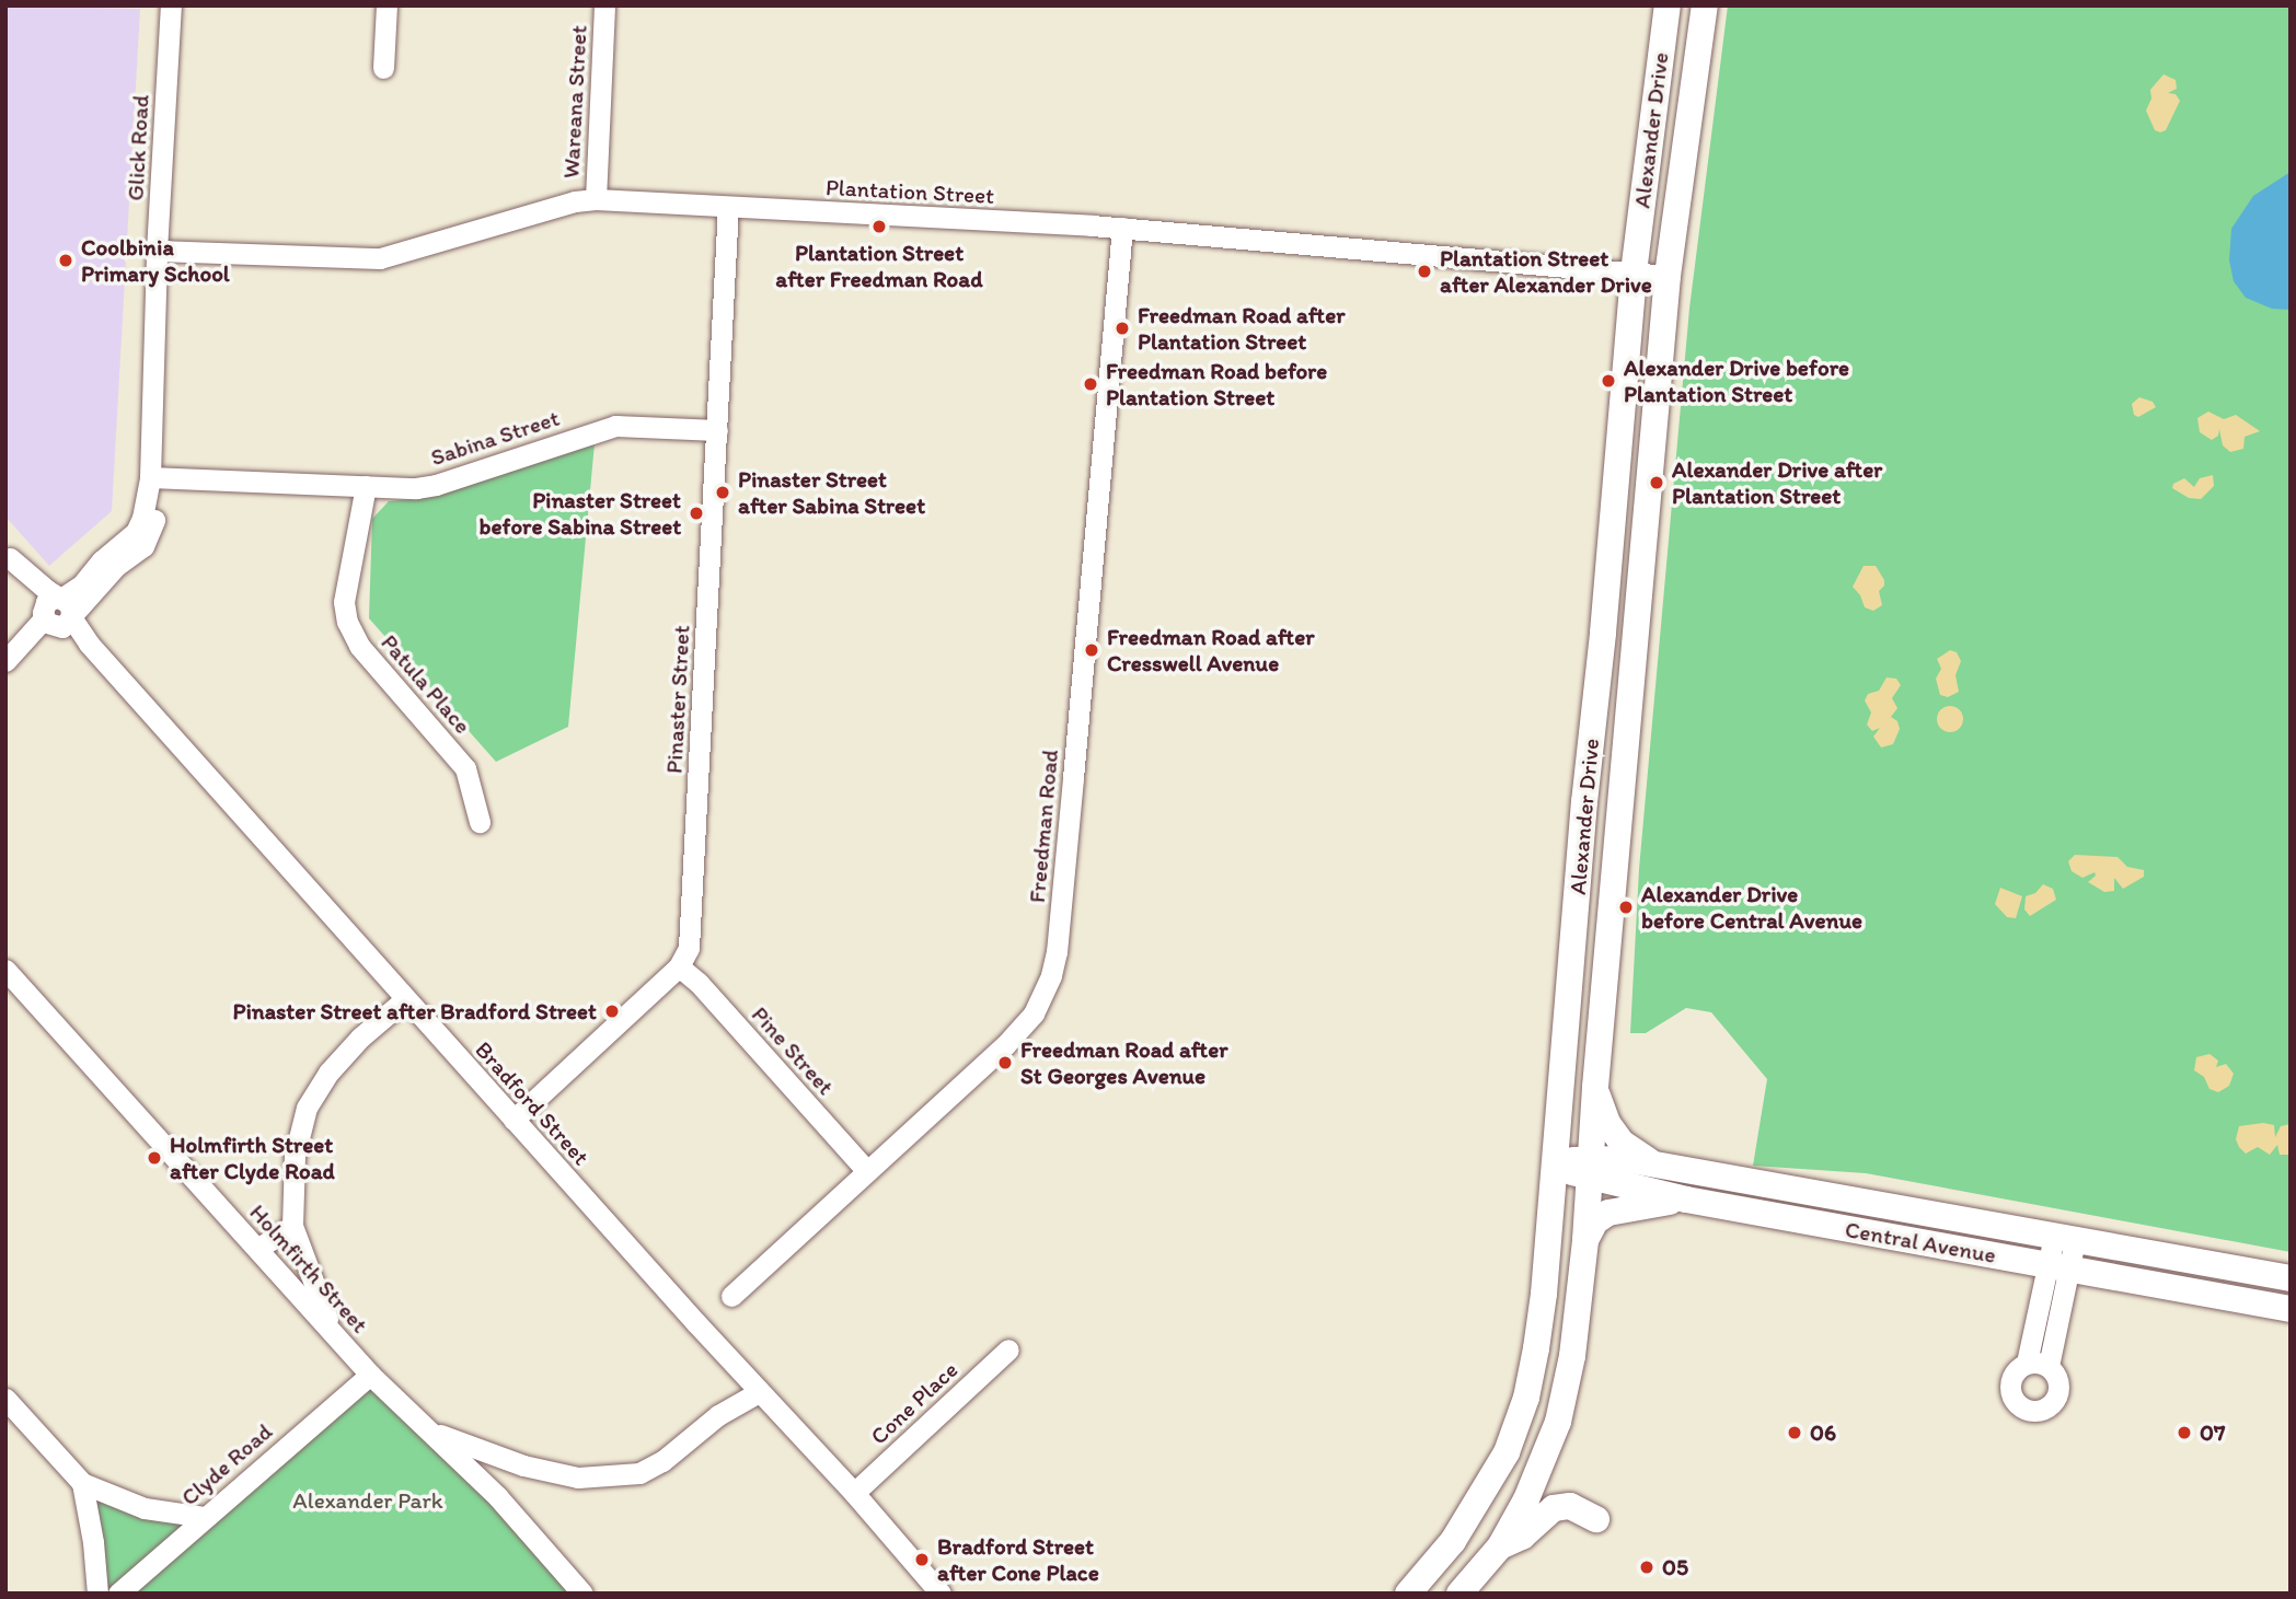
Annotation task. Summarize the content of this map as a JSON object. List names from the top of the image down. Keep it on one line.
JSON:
{"streets":{"main road":["Alexander Drive","Central Avenue"],"street":["Wareana Street","Glick Road","Plantation Street","Sabina Street","Patula Place","Pinaster Street","Freedman Road","Pine Street","Bradford Street","Holmfirth Street","Cone Place","Clyde Road"]},"crossings":[["Wareana Street","Plantation Street"],["Alexander Drive","Plantation Street"],["Alexander Drive","Central Avenue"],["Glick Road","Plantation Street"],["Glick Road","Sabina Street"],["Glick Road","Bradford Street"],["Plantation Street","Pinaster Street"],["Plantation Street","Freedman Road"],["Sabina Street","Patula Place"],["Sabina Street","Pinaster Street"],["Pinaster Street","Pine Street"],["Pinaster Street","Bradford Street"],["Freedman Road","Pine Street"],["Bradford Street","Cone Place"],["Holmfirth Street","Clyde Road"]],"parks":["Alexander Park"],"places":["Plantation Street after Freedman Road","Coolbinia Primary School","Plantation Street after Alexander Drive","Freedman Road after Plantation Street","Alexander Drive before Plantation Street","Freedman Road before Plantation Street","Alexander Drive after Plantation Street","Pinaster Street after Sabina Street","Pinaster Street before Sabina Street","Freedman Road after Cresswell Avenue","Alexander Drive before Central Avenue","Pinaster Street after Bradford Street","Freedman Road after St Georges Avenue","Holmfirth Street after Clyde Road","06","07","Bradford Street after Cone Place","05"]}
